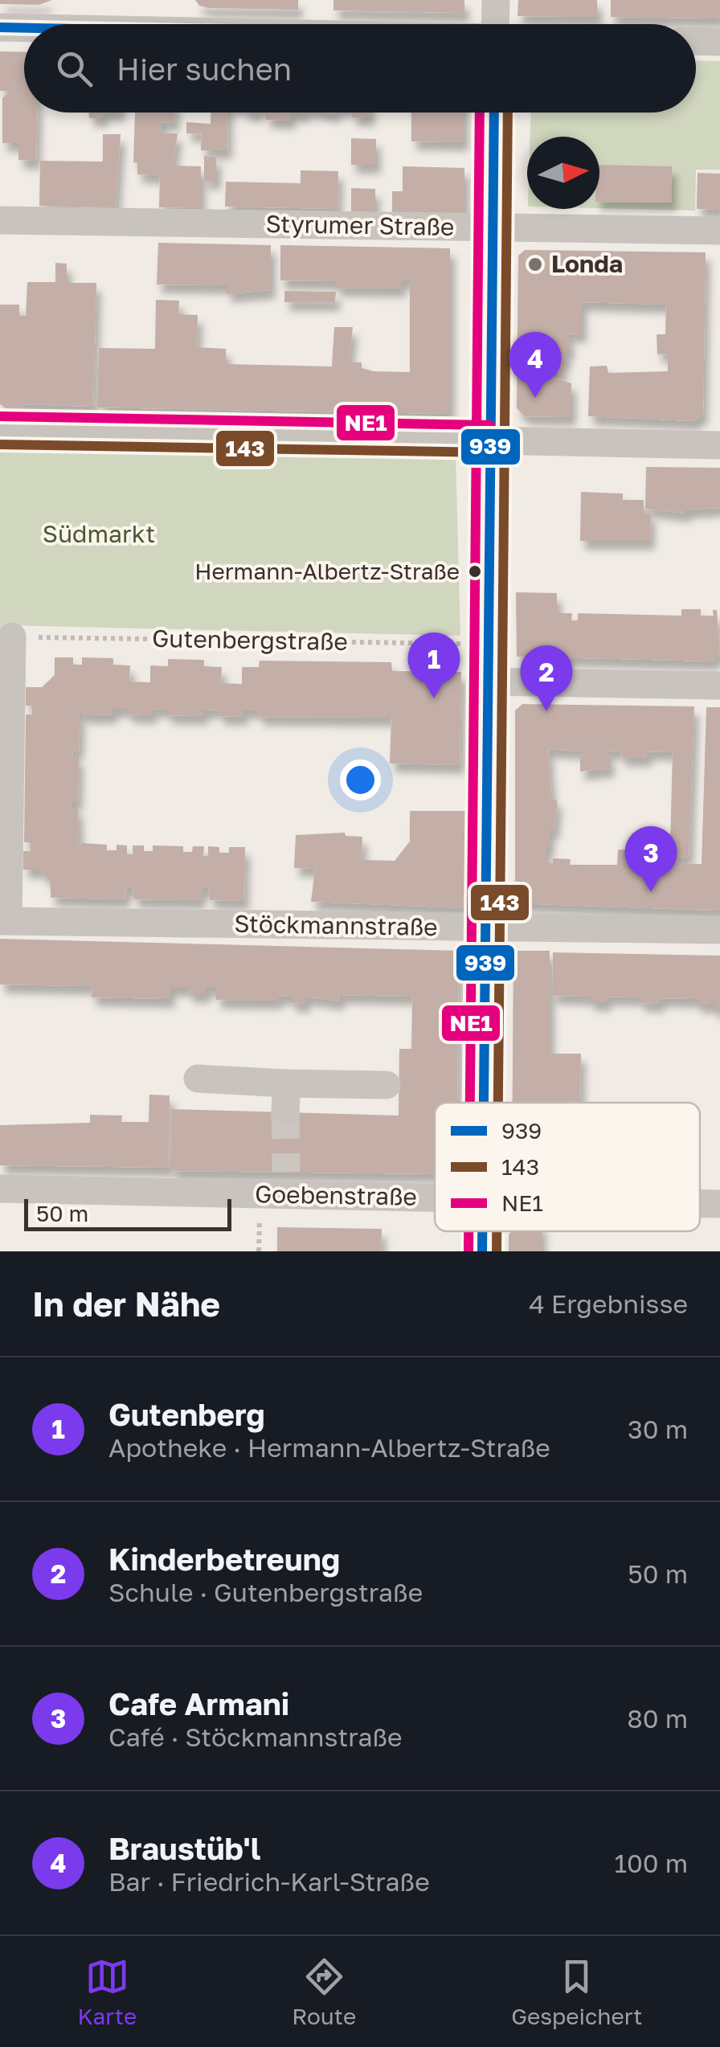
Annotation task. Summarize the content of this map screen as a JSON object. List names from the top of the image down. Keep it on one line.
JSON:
{"streets":{"street":["Styrumer Straße","Stöckmannstraße","Goebenstraße"],"path":["Gutenbergstraße"]},"parks":["Südmarkt"],"places":["Londa","Hermann-Albertz-Straße"],"lines":["transit line 939","transit line 143","transit line NE1"],"legend":["939","143","NE1"],"scale_bar":"50 m","north":"right","page":{"search":"Hier suchen","pins":["4","1","2","3"],"scale":"50 m","heading":["In der Nähe","4 Ergebnisse"],"list":[{"mark":"1","name":"Gutenberg","note":"Apotheke · Hermann-Albertz-Straße","value":"30 m"},{"mark":"2","name":"Kinderbetreung","note":"Schule · Gutenbergstraße","value":"50 m"},{"mark":"3","name":"Cafe Armani","note":"Café · Stöckmannstraße","value":"80 m"},{"mark":"4","name":"Braustüb'l","note":"Bar · Friedrich-Karl-Straße","value":"100 m"}],"nav":["Karte","Route","Gespeichert"]}}
